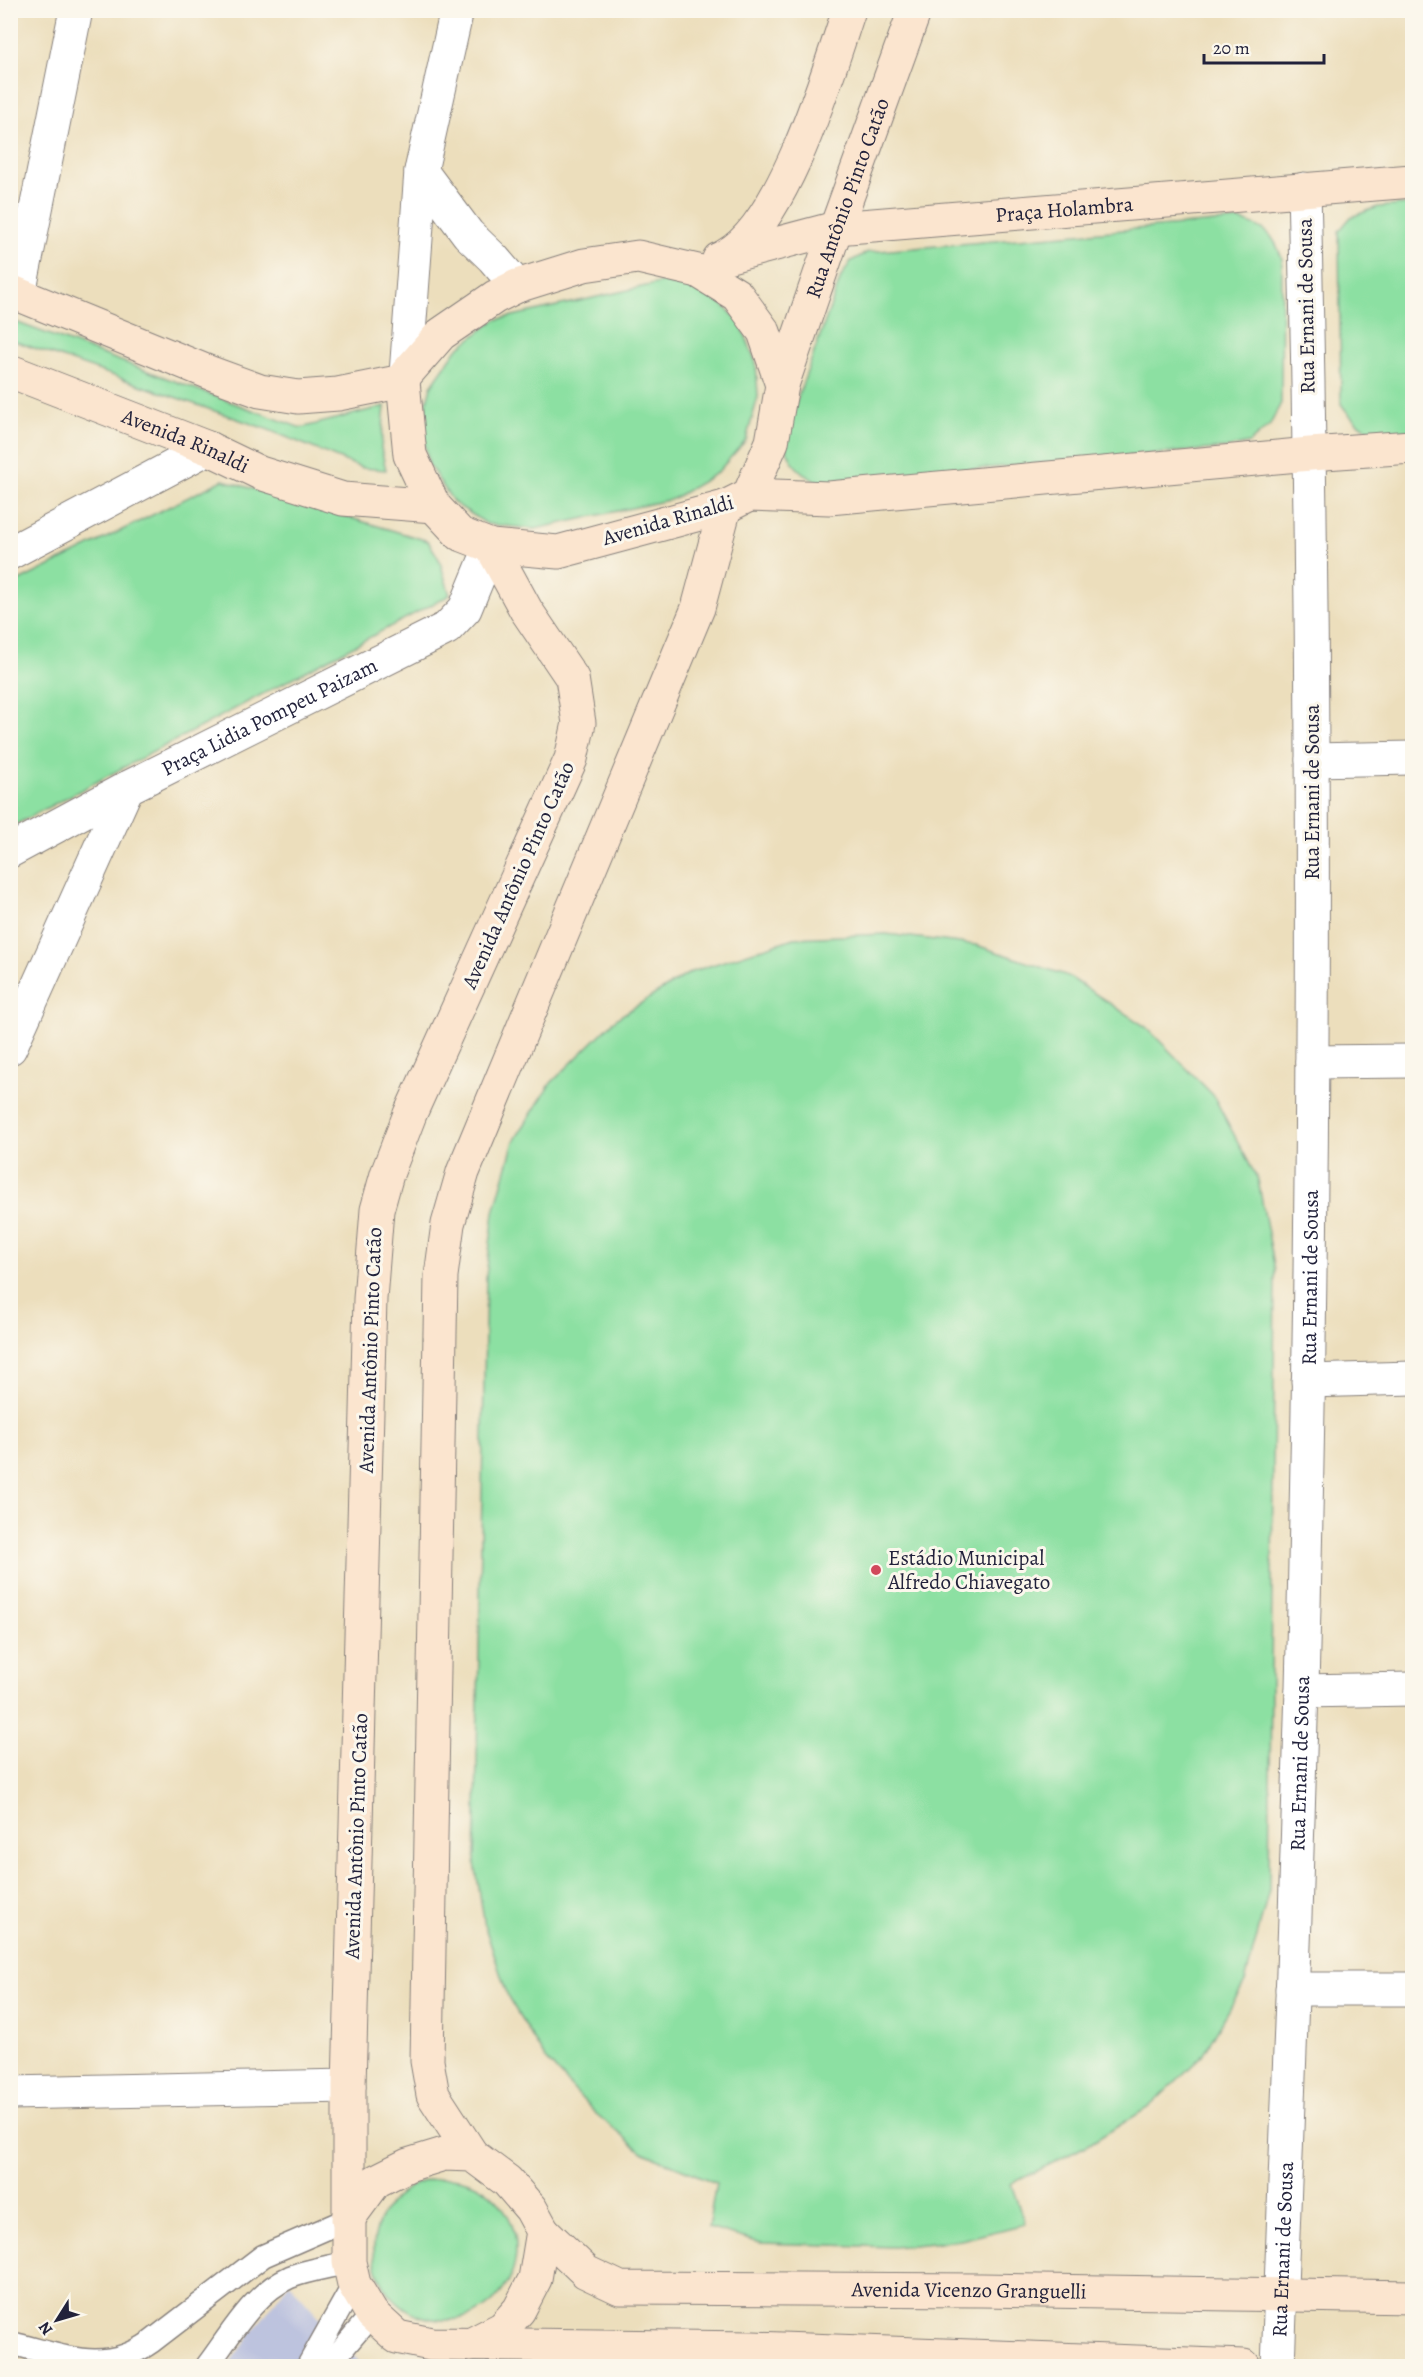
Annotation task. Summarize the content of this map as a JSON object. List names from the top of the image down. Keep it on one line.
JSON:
{"streets":{"main road":["Rua Antônio Pinto Catão","Praça Holambra","Avenida Rinaldi","Avenida Antônio Pinto Catão","Avenida Vicenzo Granguelli"],"street":["Rua Ernani de Sousa","Praça Lidia Pompeu Paizam"]},"crossings":[["Rua Antônio Pinto Catão","Praça Holambra"],["Rua Antônio Pinto Catão","Avenida Rinaldi"],["Praça Holambra","Rua Ernani de Sousa"],["Rua Ernani de Sousa","Avenida Vicenzo Granguelli"],["Avenida Rinaldi","Praça Lidia Pompeu Paizam"],["Avenida Rinaldi","Avenida Antônio Pinto Catão"],["Praça Lidia Pompeu Paizam","Avenida Antônio Pinto Catão"],["Avenida Antônio Pinto Catão","Avenida Vicenzo Granguelli"]],"places":["Estádio Municipal Alfredo Chiavegato"],"scale_bar":"20 m","north":"bottom left"}
